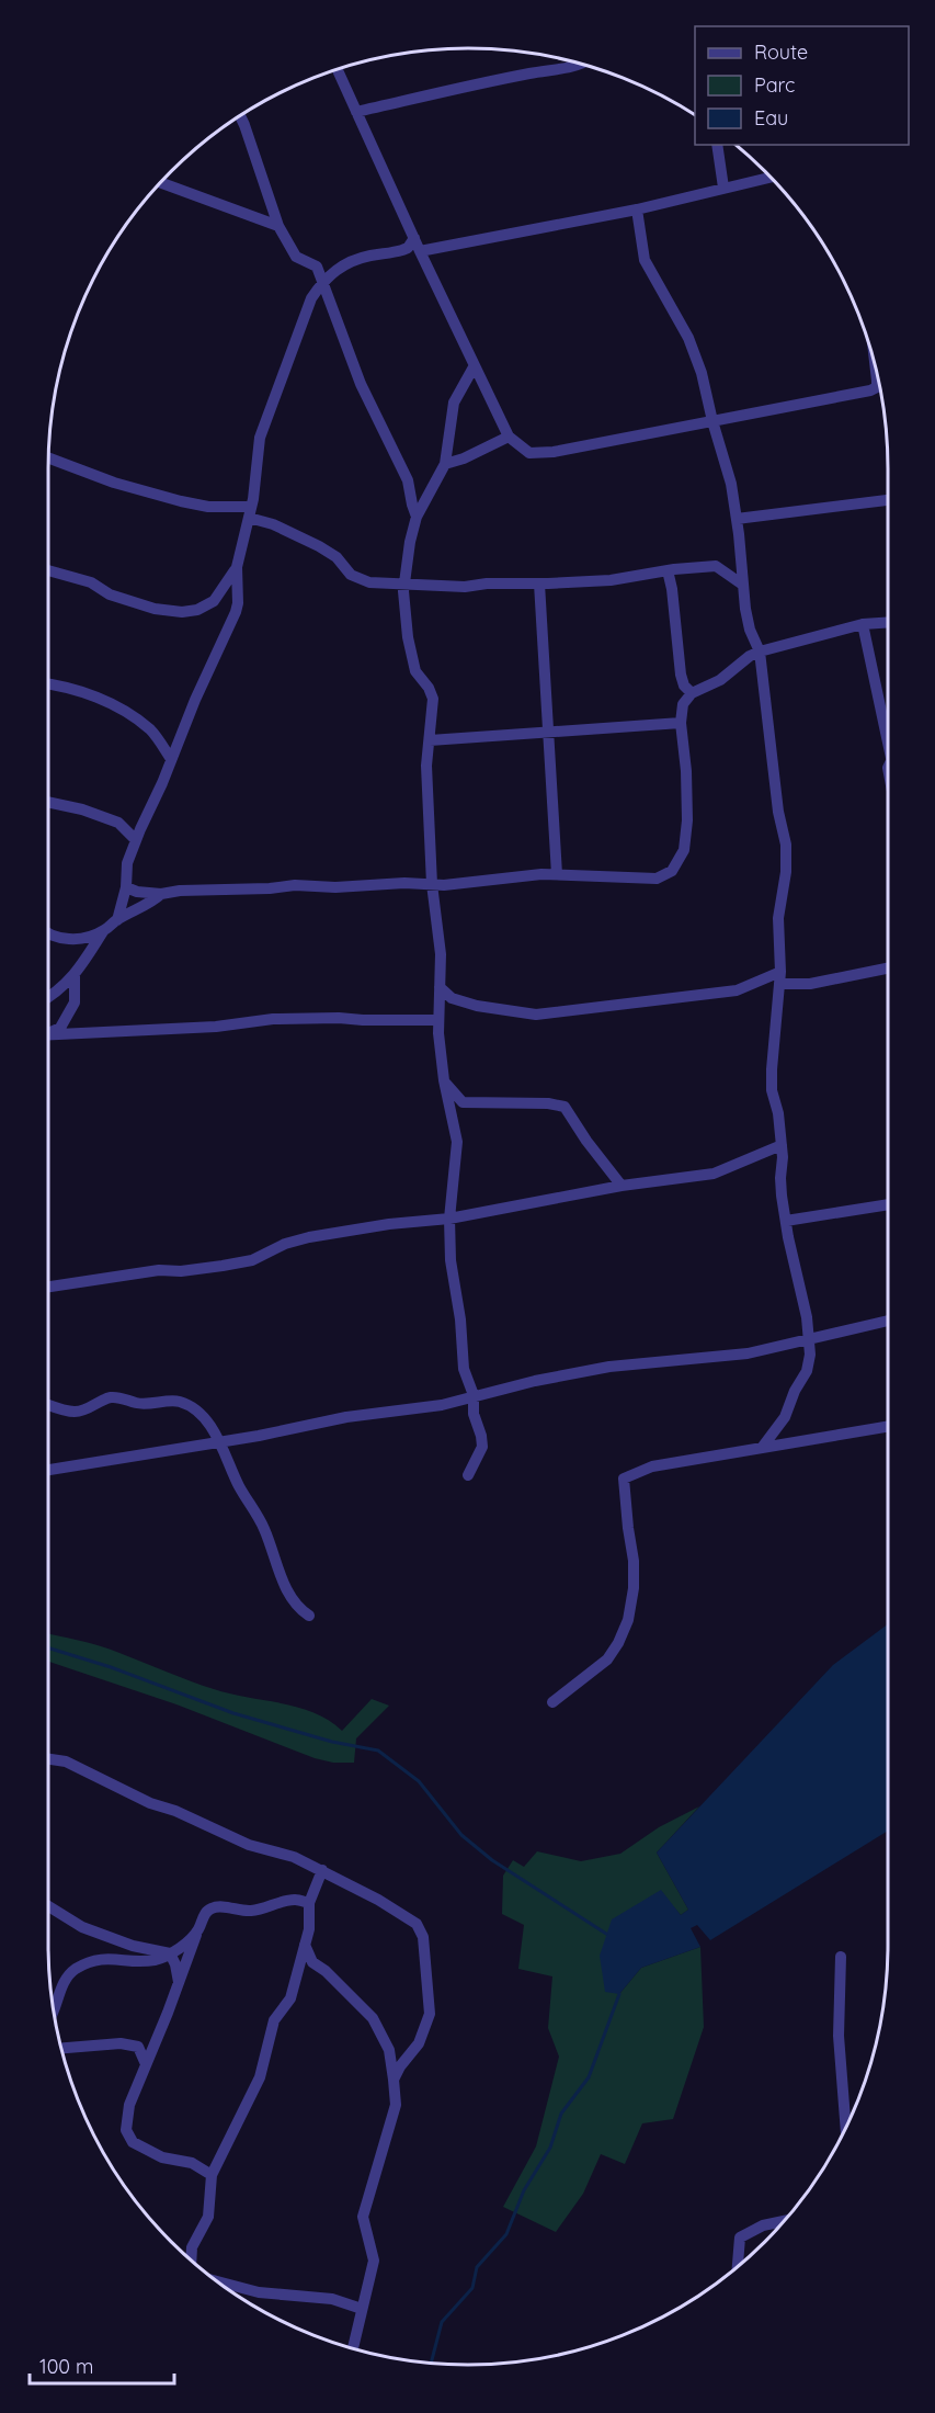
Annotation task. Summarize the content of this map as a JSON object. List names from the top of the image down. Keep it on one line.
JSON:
{"legend":["Route","Parc","Eau"],"scale_bar":"100 m"}
